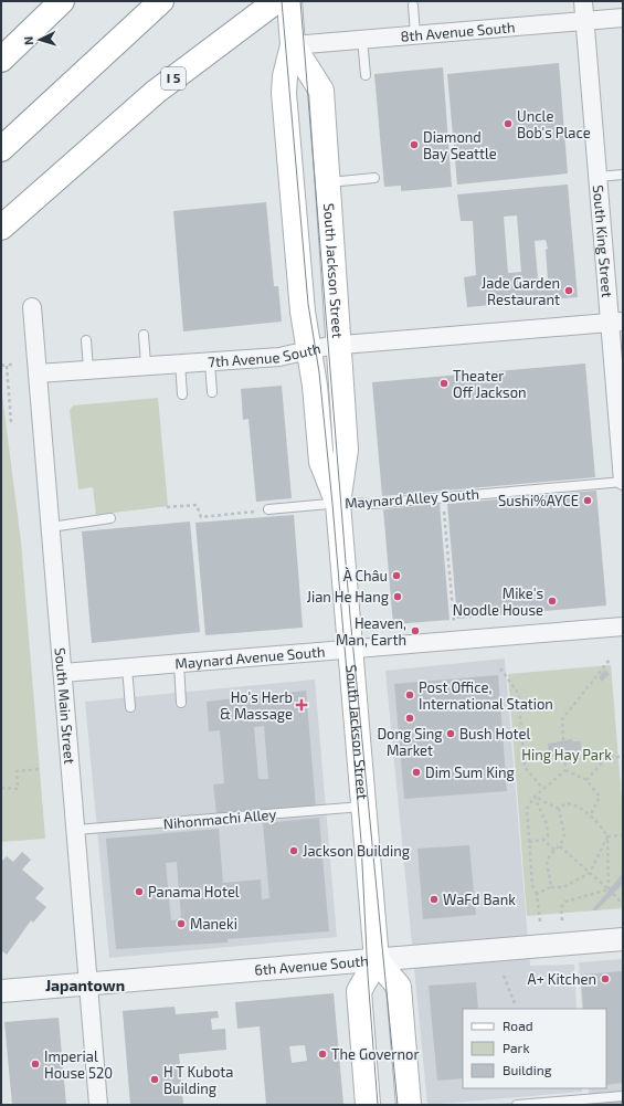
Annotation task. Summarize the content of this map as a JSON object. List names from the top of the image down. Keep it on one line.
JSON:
{"streets":{"main road":["I 5","South Jackson Street"],"street":["8th Avenue South","South King Street","7th Avenue South","Maynard Avenue South","South Main Street","6th Avenue South"],"lane":["Maynard Alley South","Nihonmachi Alley"]},"crossings":[["8th Avenue South","South King Street"],["8th Avenue South","South Jackson Street"],["South King Street","7th Avenue South"],["South King Street","Maynard Alley South"],["South Jackson Street","7th Avenue South"],["South Jackson Street","Maynard Alley South"],["South Jackson Street","Maynard Avenue South"],["South Jackson Street","Nihonmachi Alley"],["South Jackson Street","6th Avenue South"],["7th Avenue South","South Main Street"],["Maynard Avenue South","South Main Street"],["South Main Street","Nihonmachi Alley"],["South Main Street","6th Avenue South"]],"districts":["Japantown"],"parks":["Hing Hay Park"],"places":{"other":["Uncle Bob's Place","Diamond Bay Seattle","Jade Garden Restaurant","Theater Off Jackson","Sushi%AYCE","À Châu","Jian He Hang","Mike's Noodle House","Heaven, Man, Earth","Post Office, International Station","Dong Sing Market","Bush Hotel","Dim Sum King","Jackson Building","Panama Hotel","WaFd Bank","Maneki","A+ Kitchen","The Governor","Imperial House 520","H T Kubota Building"],"health":["Ho's Herb & Massage"]},"legend":["Road","Park","Building"],"north":"left"}
